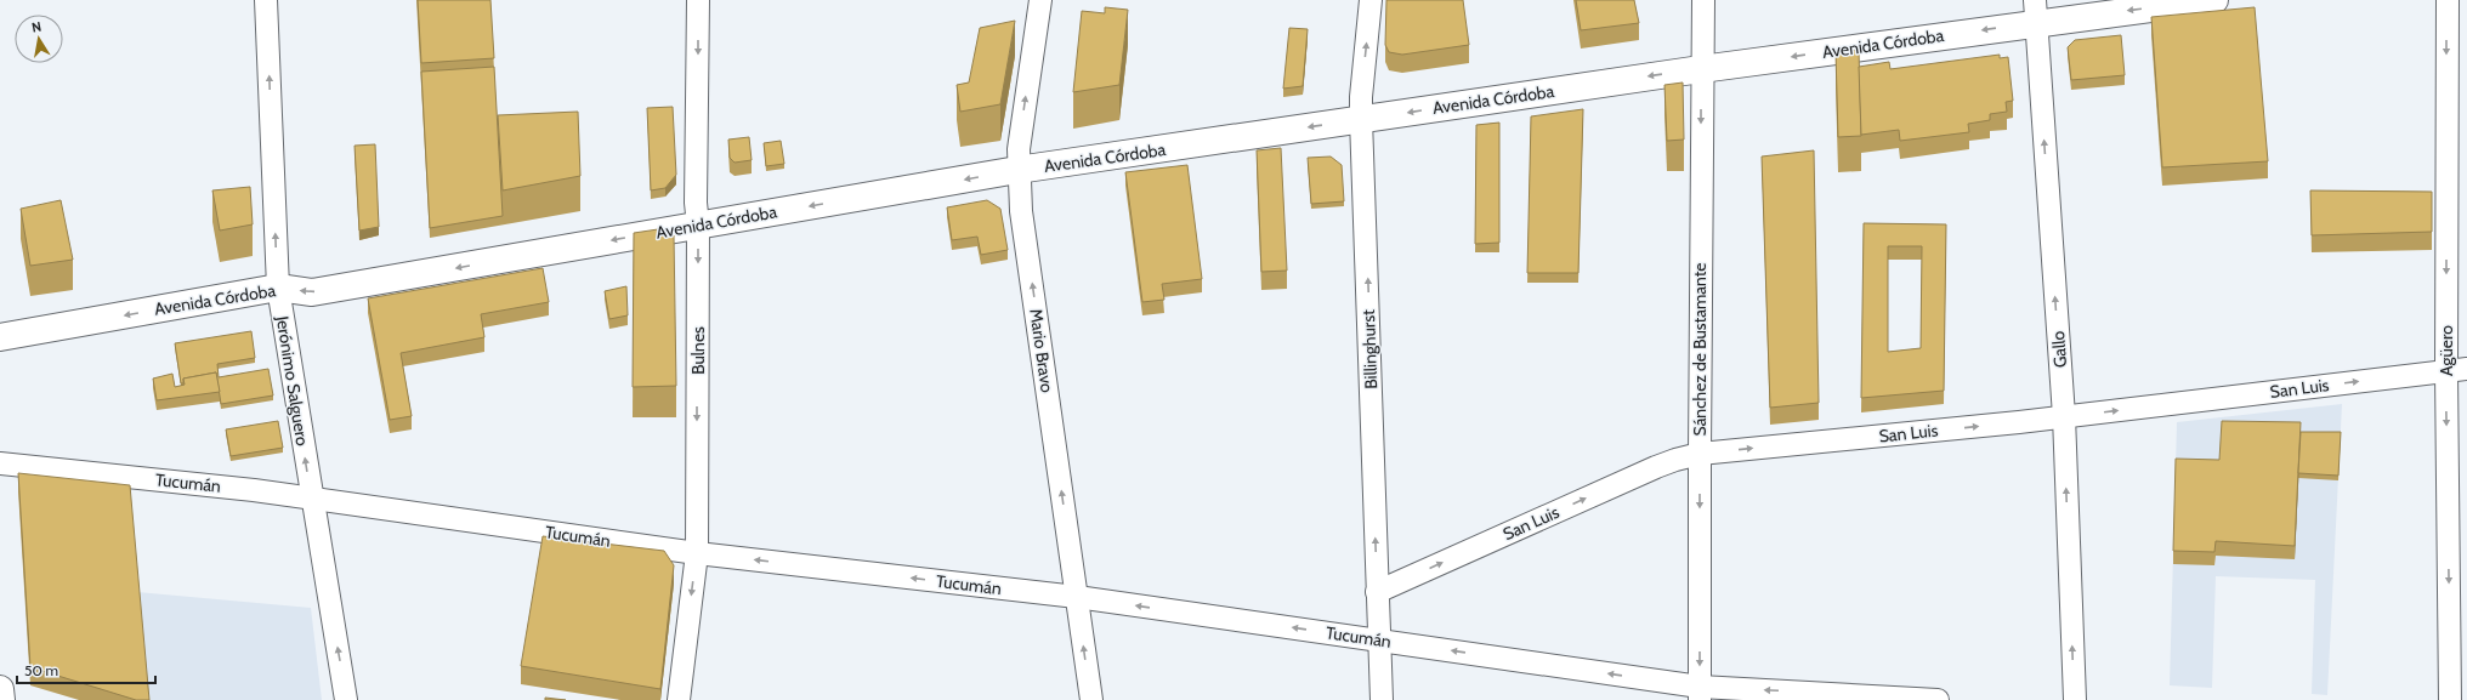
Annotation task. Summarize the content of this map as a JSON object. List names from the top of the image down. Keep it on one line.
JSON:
{"streets":{"main road":["Avenida Córdoba"],"street":["Billinghurst","Sánchez de Bustamante","Gallo","Bulnes","Mario Bravo","Agüero","Jerónimo Salguero","San Luis","Tucumán"]},"crossings":[["Avenida Córdoba","Billinghurst"],["Avenida Córdoba","Sánchez de Bustamante"],["Avenida Córdoba","Gallo"],["Avenida Córdoba","Bulnes"],["Avenida Córdoba","Mario Bravo"],["Avenida Córdoba","Jerónimo Salguero"],["Billinghurst","San Luis"],["Billinghurst","Tucumán"],["Sánchez de Bustamante","San Luis"],["Sánchez de Bustamante","Tucumán"],["Gallo","San Luis"],["Bulnes","Tucumán"],["Mario Bravo","Tucumán"],["Agüero","San Luis"],["Jerónimo Salguero","Tucumán"]],"one_way":["Avenida Córdoba","Billinghurst","Sánchez de Bustamante","Gallo","Bulnes","Mario Bravo","Agüero","Jerónimo Salguero","San Luis","Tucumán"],"scale_bar":"50 m","north":"top"}
